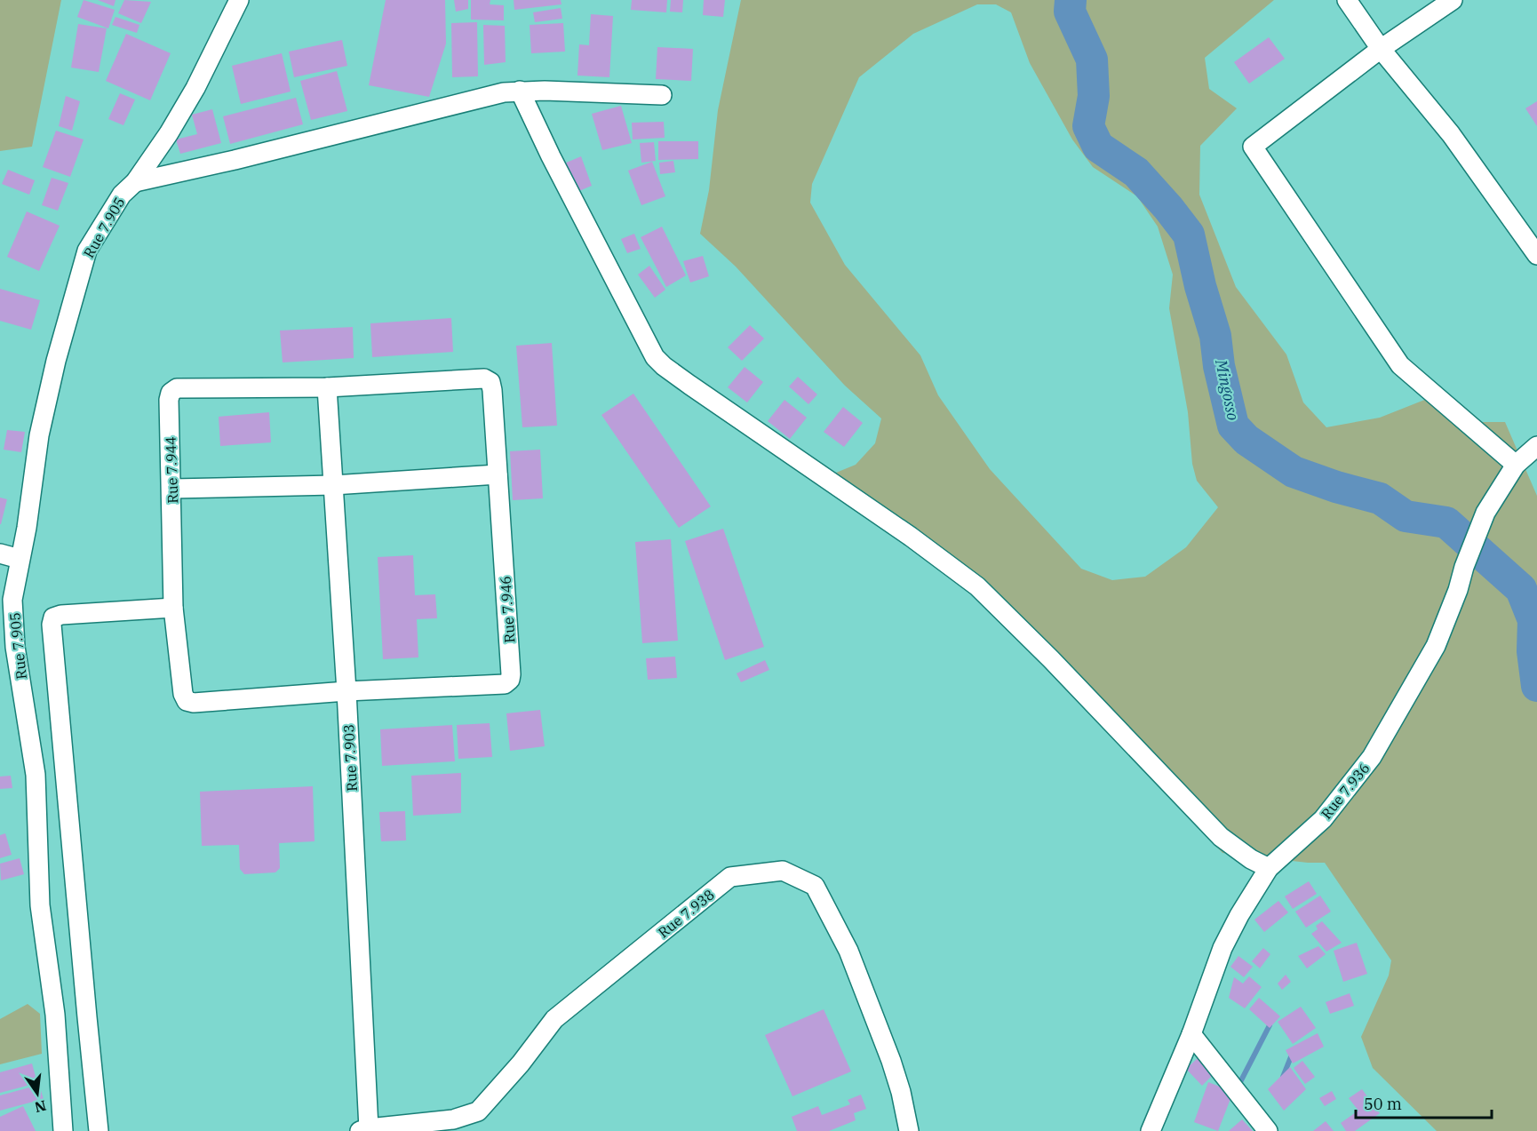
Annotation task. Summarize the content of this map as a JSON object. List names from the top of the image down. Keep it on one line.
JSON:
{"streets":{"street":["Rue 7.905","Rue 7.944","Rue 7.946","Rue 7.903","Rue 7.936","Rue 7.938"]},"crossings":[["Rue 7.944","Rue 7.946"],["Rue 7.944","Rue 7.903"],["Rue 7.946","Rue 7.903"],["Rue 7.903","Rue 7.938"]],"water":["Mingosso"],"scale_bar":"50 m","north":"bottom"}
